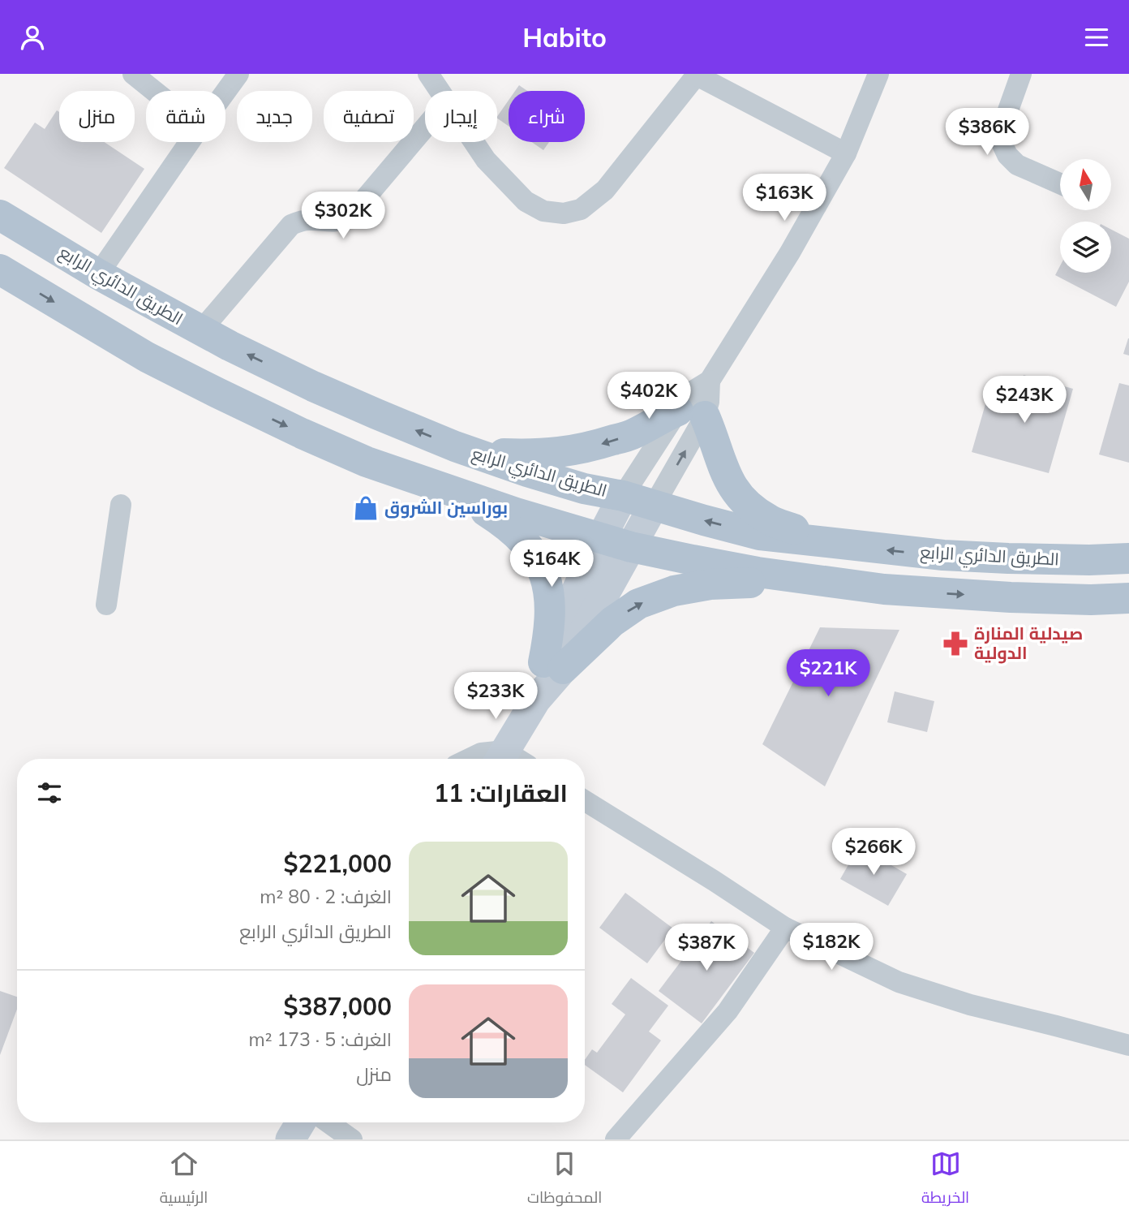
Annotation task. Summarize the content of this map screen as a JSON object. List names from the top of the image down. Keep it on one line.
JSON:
{"streets":{"main road":["الطريق الدائري الرابع"]},"places":{"shop":["بوراسين الشروق"],"pharmacy":["صيدلية المنارة الدولية"]},"north":"top","page":{"header":"Habito","chip":["شراء","إيجار","تصفية","جديد","شقة","منزل"],"price":["$386K","$163K","$302K","$402K","$243K","$164K","$221K","$233K","$266K","$182K","$387K"],"heading":"العقارات: 11","list":[{"name":"$221,000","note":"الغرف: 2 · 80 m² · الطريق الدائري الرابع"},{"name":"$387,000","note":"الغرف: 5 · 173 m² · منزل"}],"tabs":["الخريطة","المحفوظات","الرئيسية"]}}
